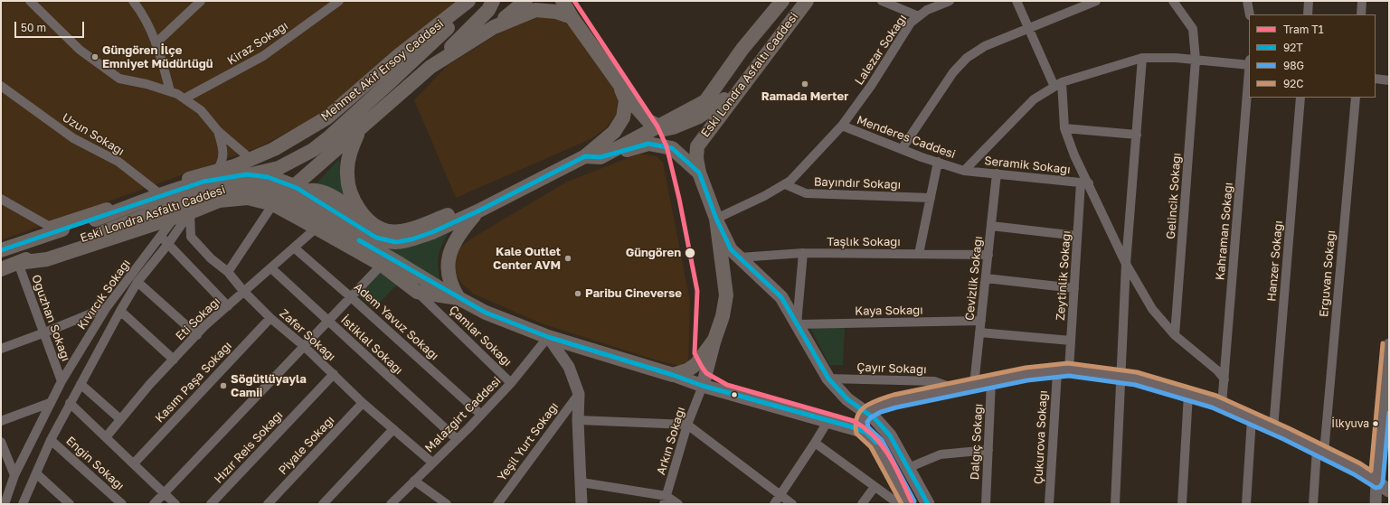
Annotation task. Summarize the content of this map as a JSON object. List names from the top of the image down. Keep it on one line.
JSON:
{"streets":{"main road":["Mehmet Akif Ersoy Caddesi","Eski Londra Asfaltı Caddesi"],"street":["Kiraz Sokağı","Lalezar Sokağı","Uzun Sokağı","Menderes Caddesi","Seramik Sokağı","Bayındır Sokağı","Gelincik Sokağı","Kahraman Sokağı","Taşlık Sokağı","Hanzer Sokağı","Erguvan Sokağı","Zeytinlik Sokağı","Cevizlik Sokağı","Kıvırcık Sokağı","Kaya Sokağı","Oğuzhan Sokağı","Eti Sokağı","Adem Yavuz Sokağı","Zafer Sokağı","Çamlar Sokağı","İstiklal Sokağı","Çayır Sokağı","Kasım Paşa Sokağı","Malazgirt Caddesi","Çukurova Sokağı","Arkın Sokağı","Yeşil Yurt Sokağı","Dalgıç Sokağı","Piyale Sokağı","Hızır Reis Sokağı","Engin Sokağı"]},"crossings":[["Lalezar Sokağı","Menderes Caddesi"],["Lalezar Sokağı","Bayındır Sokağı"],["Mehmet Akif Ersoy Caddesi","Eski Londra Asfaltı Caddesi"],["Mehmet Akif Ersoy Caddesi","Uzun Sokağı"],["Mehmet Akif Ersoy Caddesi","Kıvırcık Sokağı"],["Eski Londra Asfaltı Caddesi","Oğuzhan Sokağı"],["Eski Londra Asfaltı Caddesi","Malazgirt Caddesi"],["Menderes Caddesi","Seramik Sokağı"],["Menderes Caddesi","Gelincik Sokağı"],["Seramik Sokağı","Zeytinlik Sokağı"],["Seramik Sokağı","Cevizlik Sokağı"],["Taşlık Sokağı","Cevizlik Sokağı"],["Zeytinlik Sokağı","Çukurova Sokağı"],["Cevizlik Sokağı","Kaya Sokağı"],["Kıvırcık Sokağı","Oğuzhan Sokağı"],["Kıvırcık Sokağı","Zafer Sokağı"],["Kıvırcık Sokağı","Engin Sokağı"],["Eti Sokağı","Adem Yavuz Sokağı"],["Eti Sokağı","Zafer Sokağı"],["Eti Sokağı","İstiklal Sokağı"],["Adem Yavuz Sokağı","Malazgirt Caddesi"],["Zafer Sokağı","Kasım Paşa Sokağı"],["Zafer Sokağı","Malazgirt Caddesi"],["Zafer Sokağı","Piyale Sokağı"],["Zafer Sokağı","Hızır Reis Sokağı"],["Çamlar Sokağı","Malazgirt Caddesi"],["İstiklal Sokağı","Malazgirt Caddesi"]],"places":["Güngören İlçe Emniyet Müdürlüğü","Ramada Merter","Güngören","Kale Outlet Center AVM","Paribu Cineverse","Söğütlüyayla Camii","İlkyuva"],"lines":["tram line T1","transit line 92T","transit line 92C","transit line 98G"],"legend":["Tram T1","92T","98G","92C"],"scale_bar":"50 m"}
